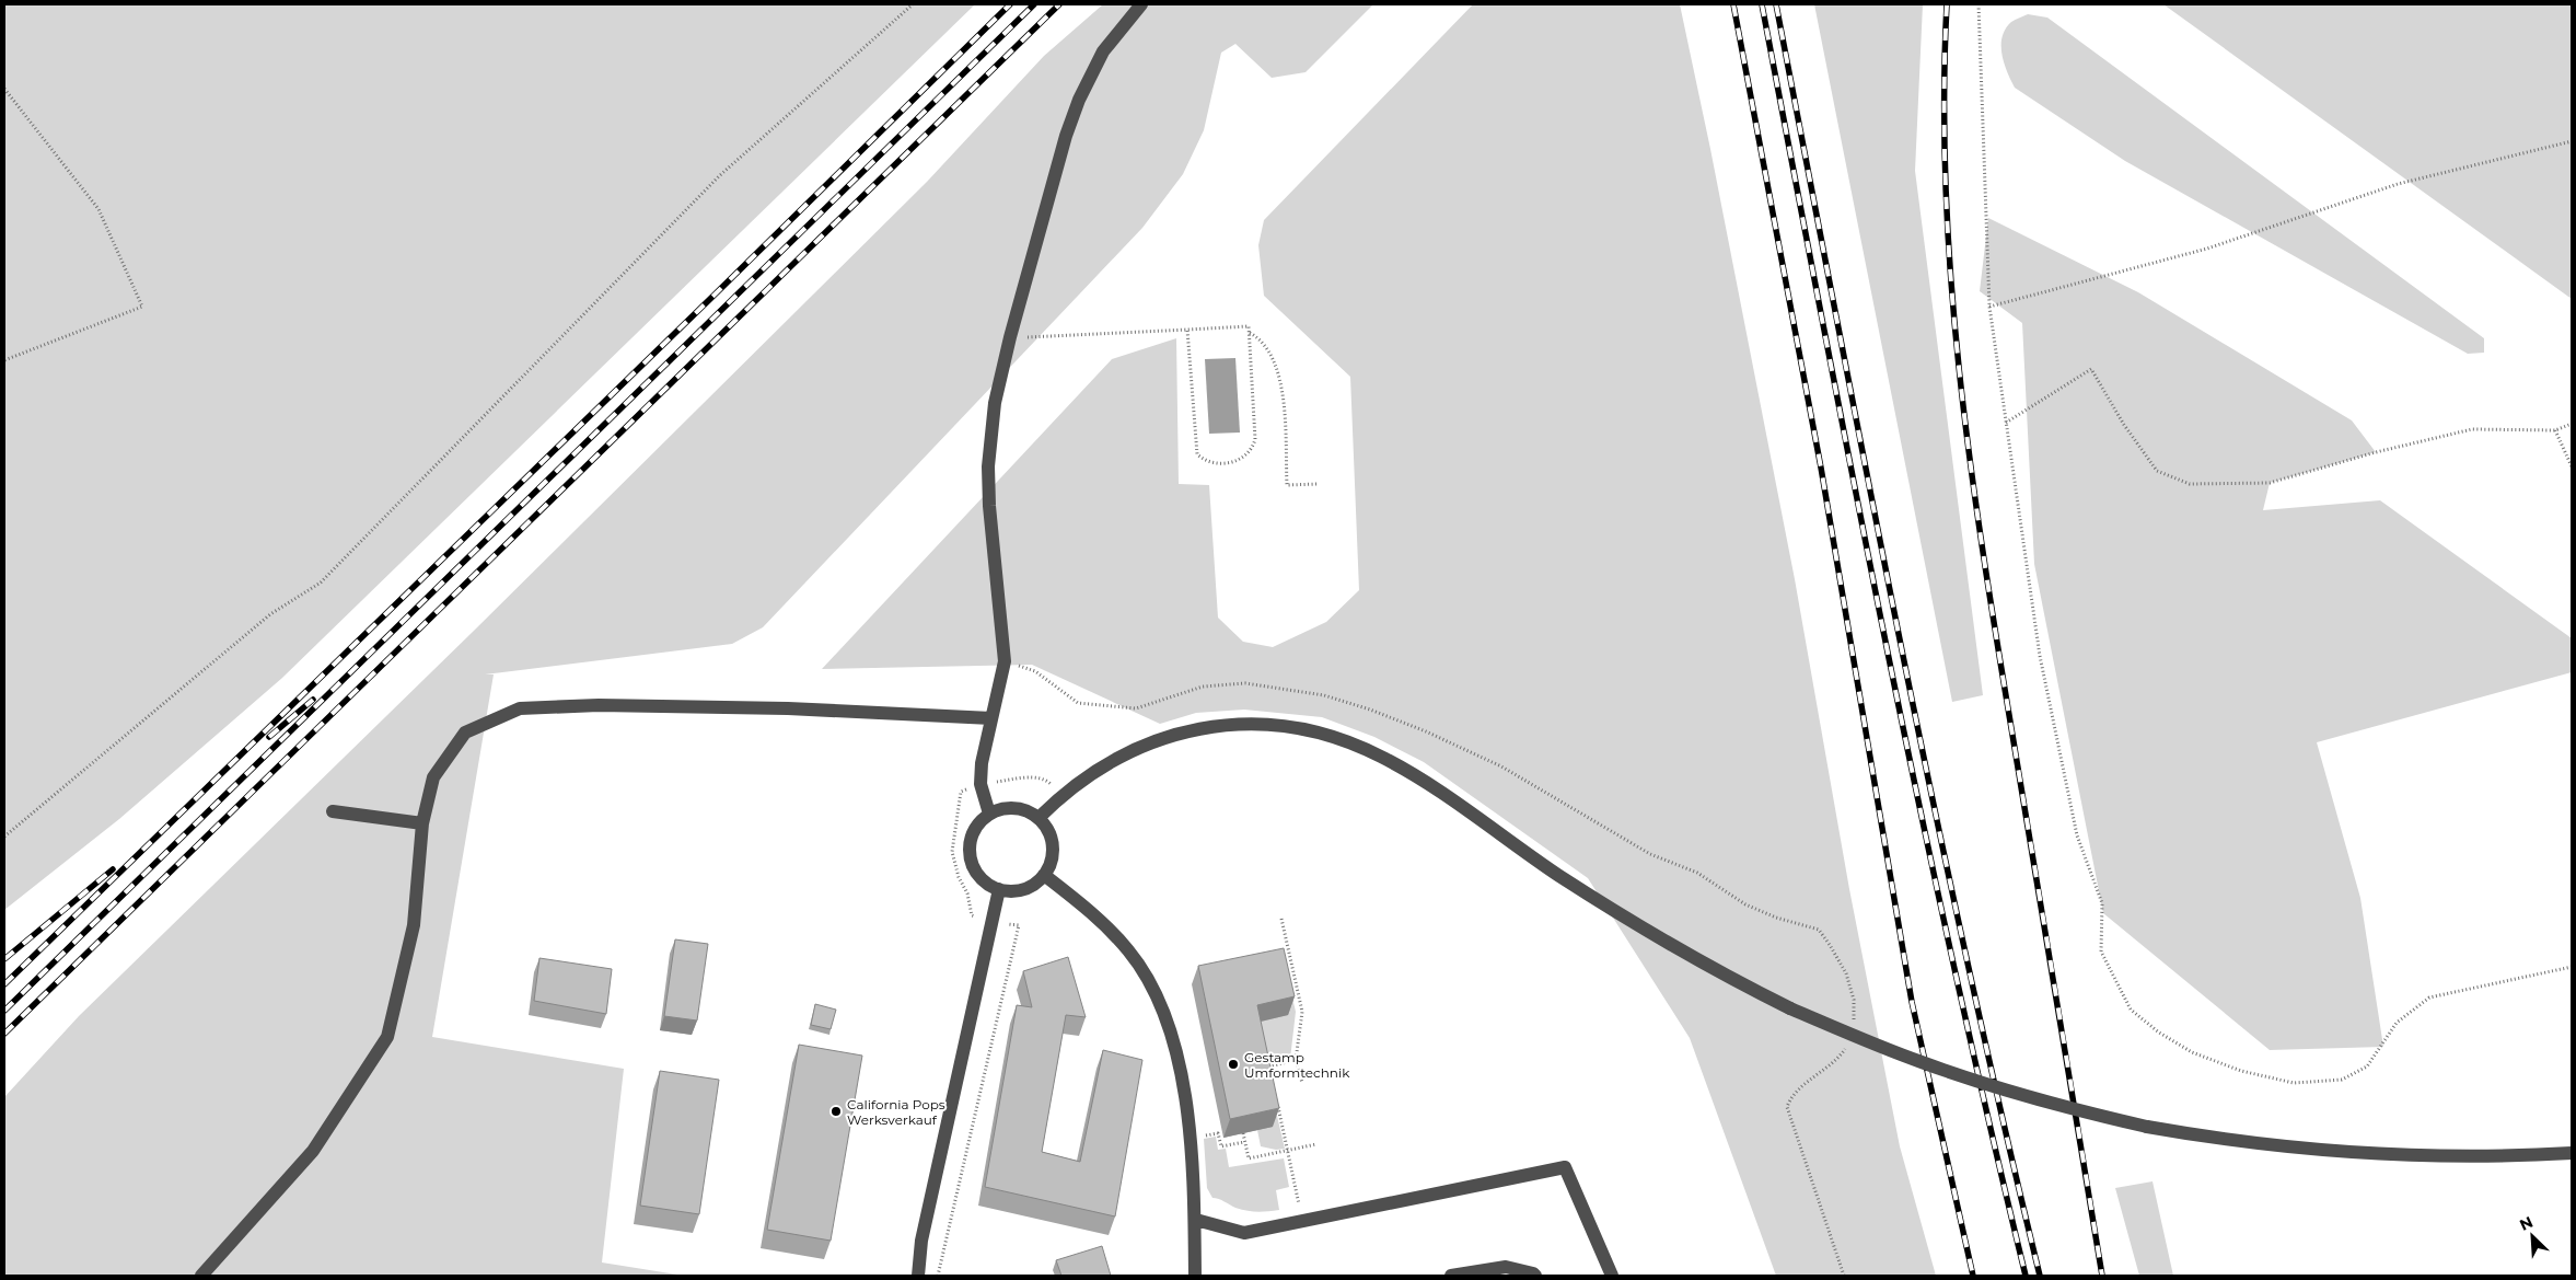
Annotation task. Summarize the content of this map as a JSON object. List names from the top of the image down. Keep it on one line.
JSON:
{"places":["Gestamp Umformtechnik","California Pops Werksverkauf"],"north":"top left"}
